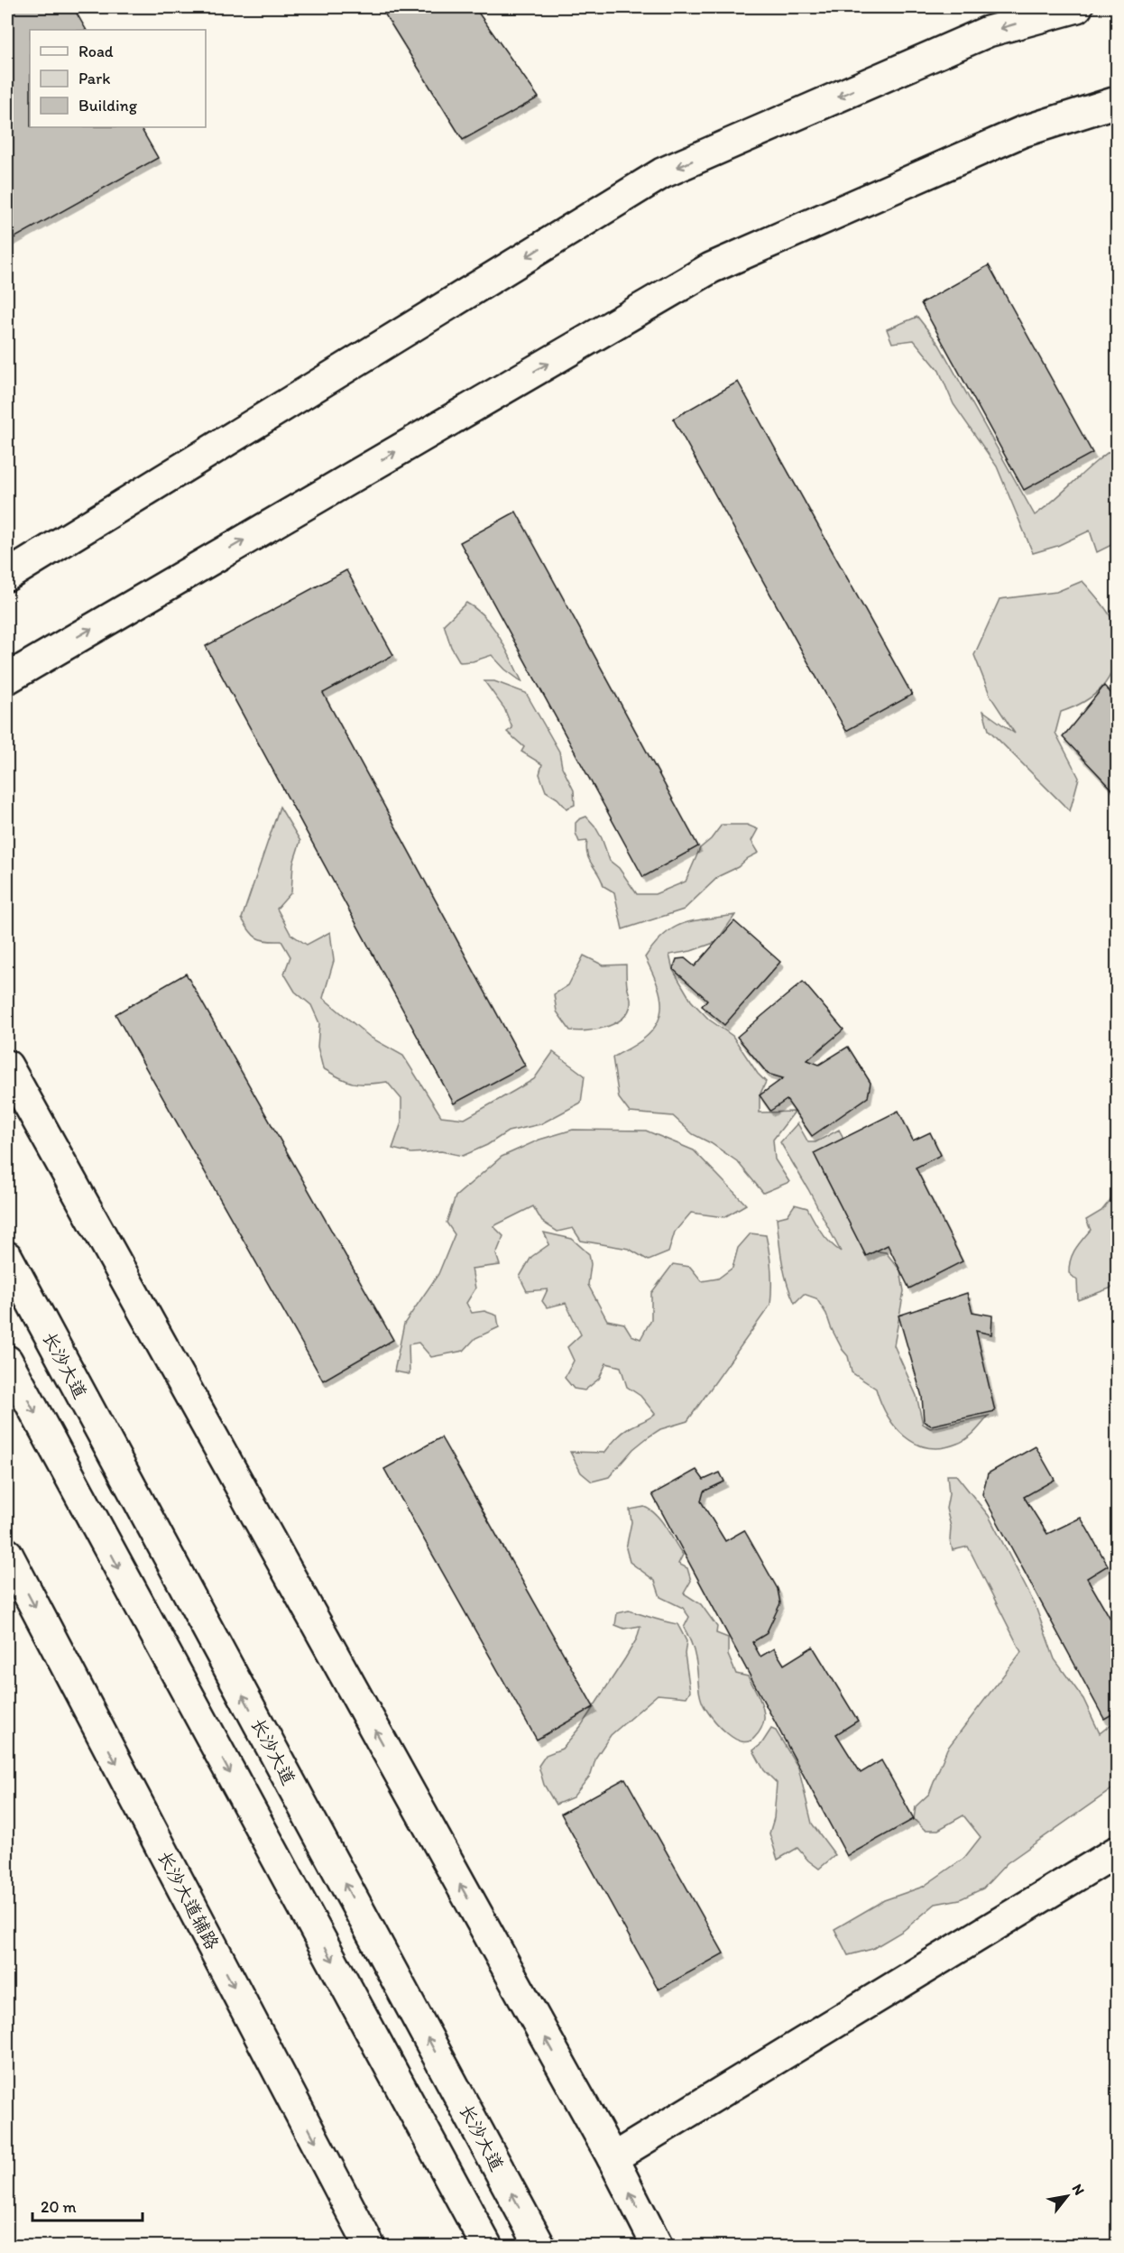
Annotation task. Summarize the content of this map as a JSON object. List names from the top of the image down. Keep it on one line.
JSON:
{"streets":{"main road":["长沙大道","长沙大道辅路"]},"legend":["Road","Park","Building"],"scale_bar":"20 m","north":"top right"}
